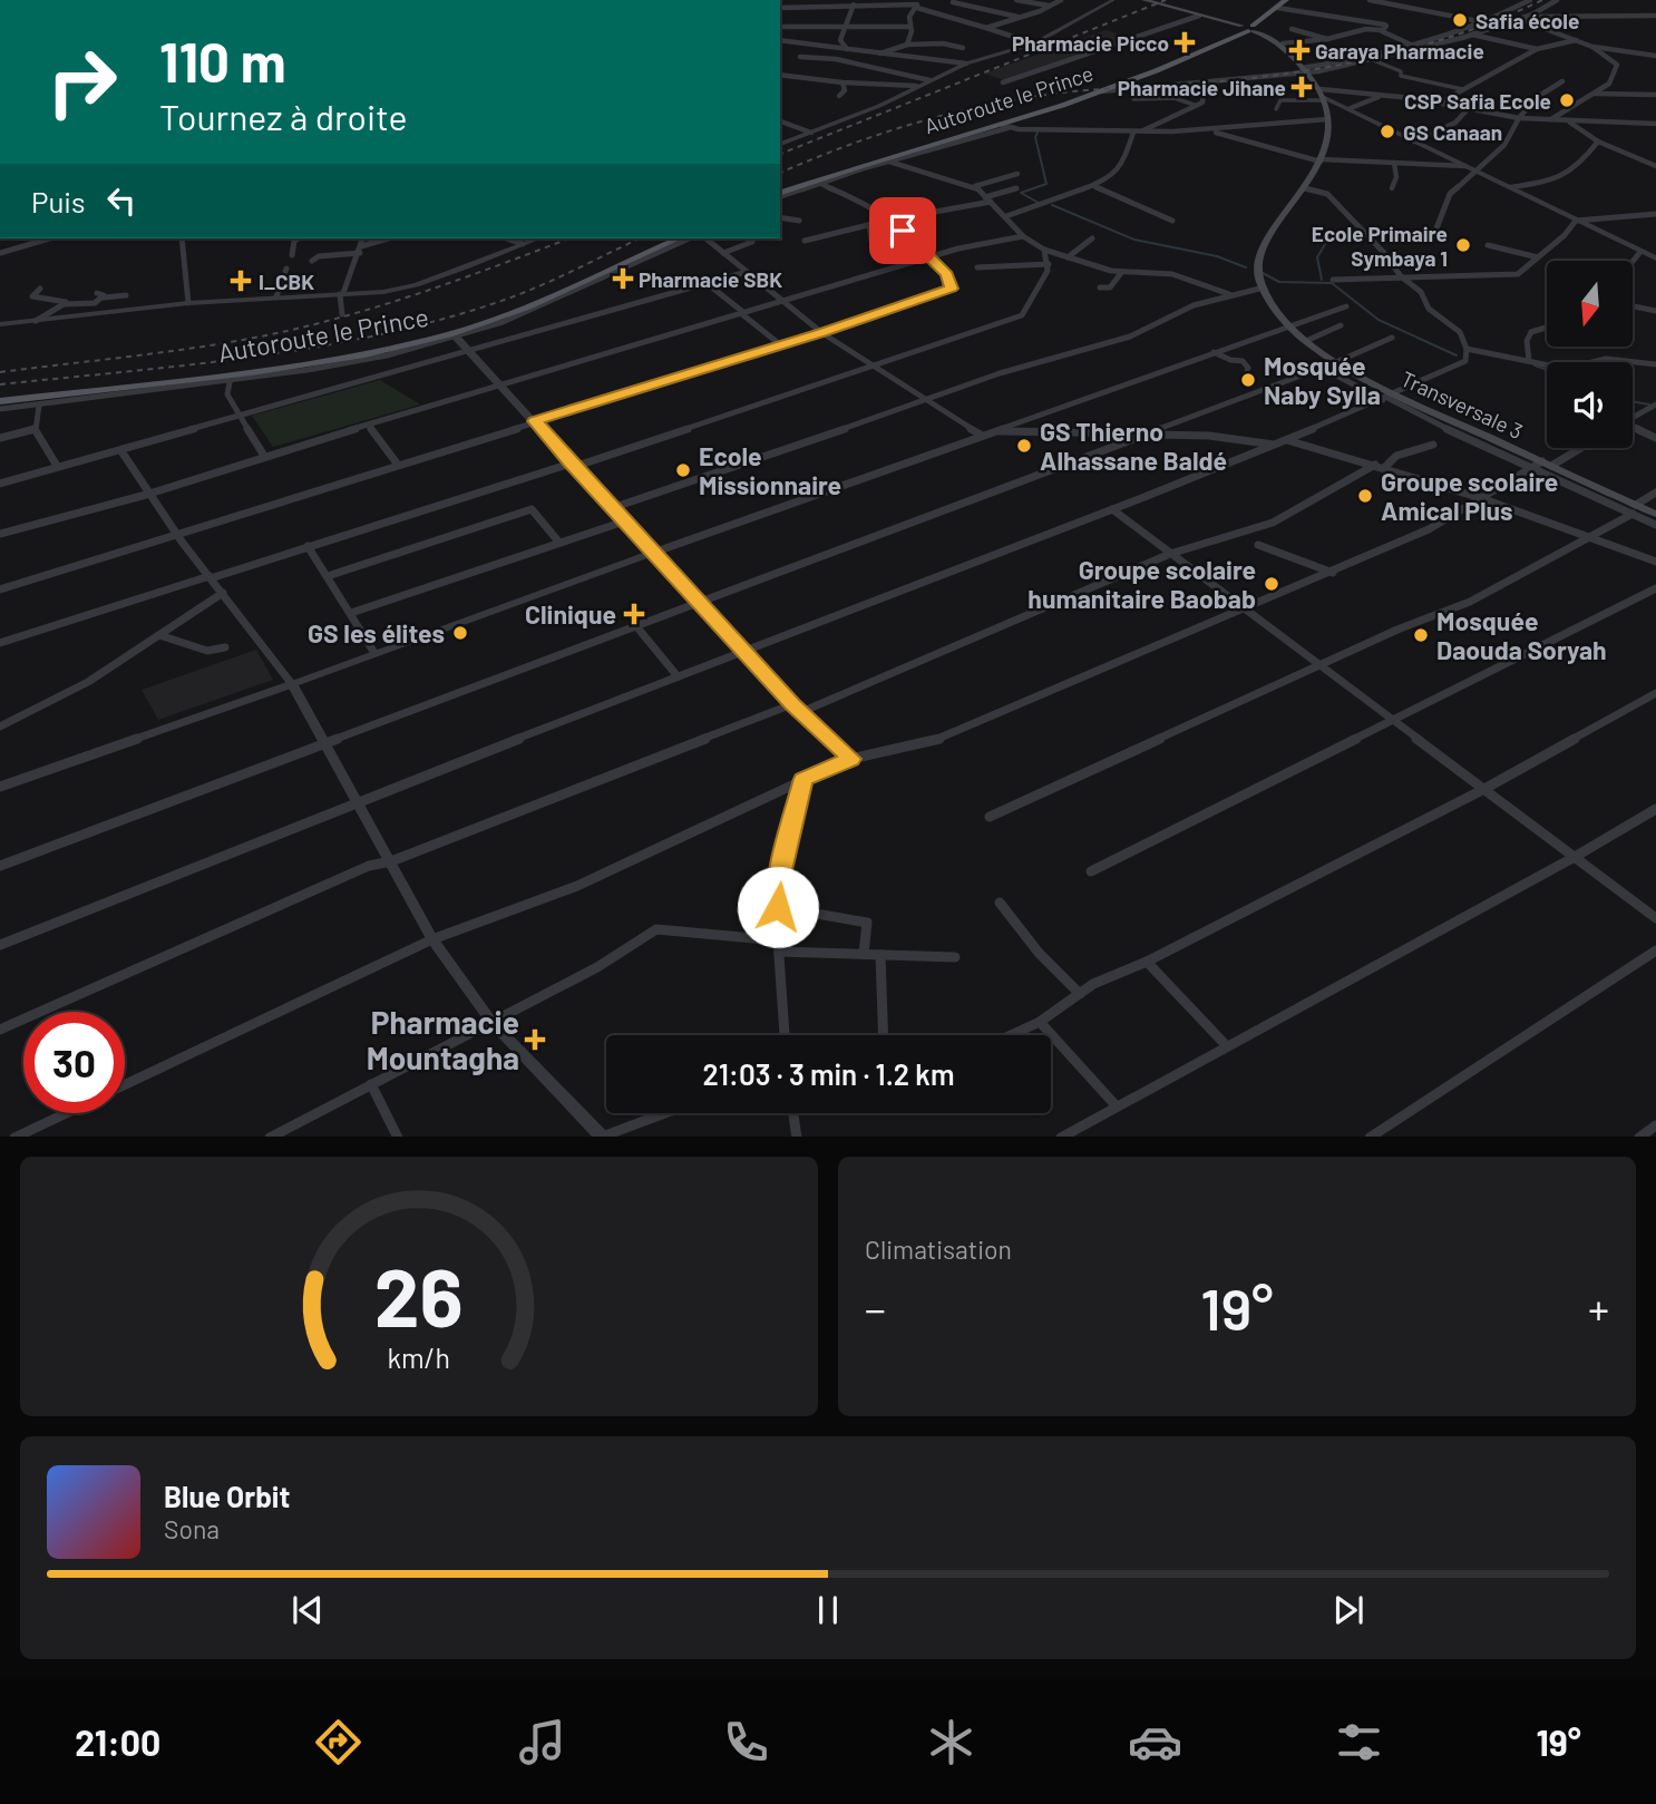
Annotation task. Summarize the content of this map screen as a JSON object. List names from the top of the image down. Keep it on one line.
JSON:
{"streets":{"main road":["Autoroute le Prince","Transversale 3"]},"places":{"other":["Safia école","CSP Safia Ecole","GS Canaan","Ecole Primaire Symbaya 1","Mosquée Naby Sylla","GS Thierno Alhassane Baldé","Ecole Missionnaire","Groupe scolaire Amical Plus","Groupe scolaire humanitaire Baobab","GS les élites","Mosquée Daouda Soryah"],"health":["Pharmacie Picco","Garaya Pharmacie","Pharmacie Jihane","Pharmacie SBK","I_CBK","Clinique","Pharmacie Mountagha"]},"north":"bottom","page":{"turn":["110 m","Tournez à droite"],"then":"Puis","limit":"30","trip":"21:03 · 3 min · 1.2 km","tile":"Climatisation","heat":["−","19°","+"],"song":["Blue Orbit","Sona"],"tabs":["21:00","19°"],"gauge":["26","km/h"]}}
